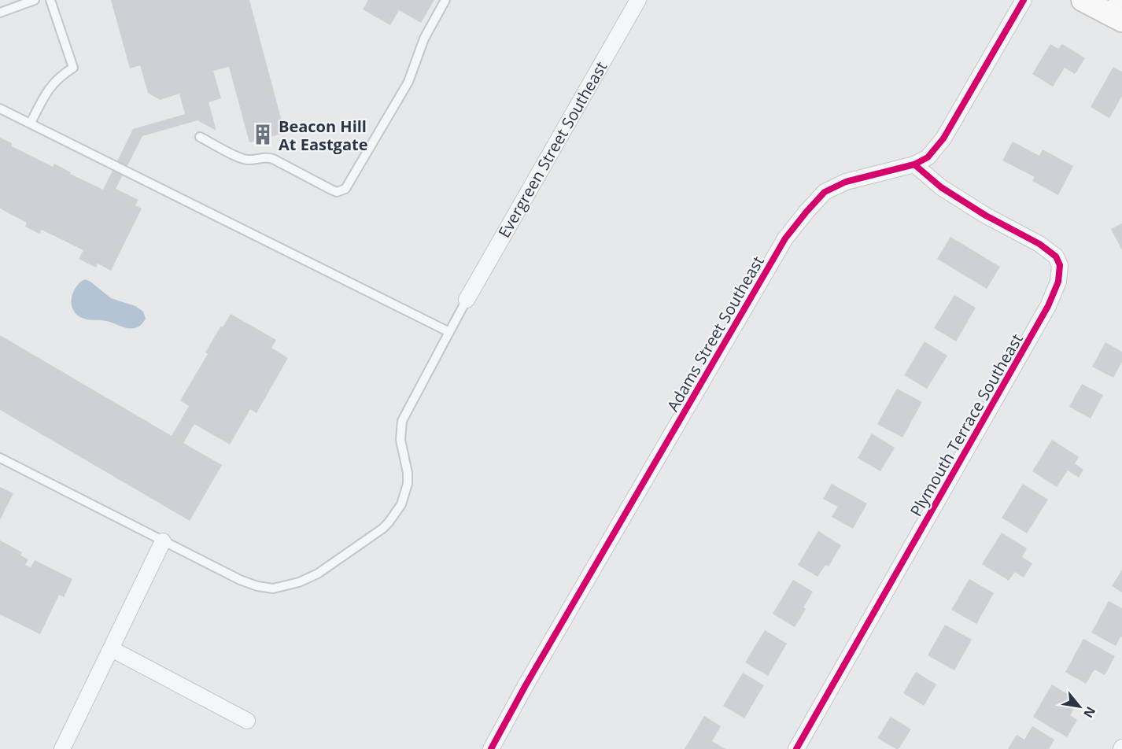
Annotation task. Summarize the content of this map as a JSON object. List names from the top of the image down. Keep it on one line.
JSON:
{"streets":{"street":["Evergreen Street Southeast","Adams Street Southeast","Plymouth Terrace Southeast"]},"crossings":[["Adams Street Southeast","Plymouth Terrace Southeast"]],"places":{"building":["Beacon Hill At Eastgate"]},"north":"bottom right"}
